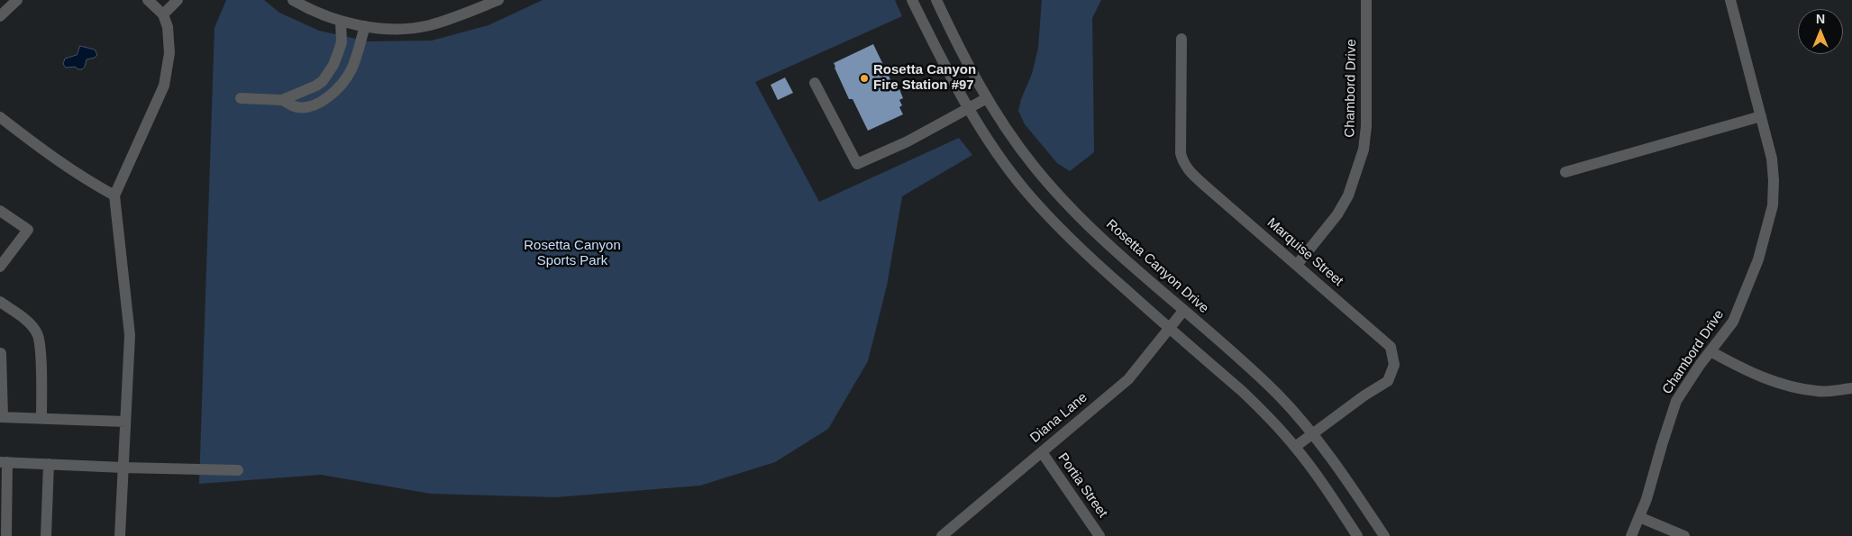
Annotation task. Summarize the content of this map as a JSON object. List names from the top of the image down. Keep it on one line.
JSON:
{"streets":{"street":["Chambord Drive","Marquise Street","Rosetta Canyon Drive","Diana Lane","Portia Street"]},"crossings":[["Chambord Drive","Marquise Street"],["Marquise Street","Rosetta Canyon Drive"],["Rosetta Canyon Drive","Diana Lane"],["Diana Lane","Portia Street"]],"parks":["Rosetta Canyon Sports Park"],"places":["Rosetta Canyon Fire Station #97"],"north":"top"}
